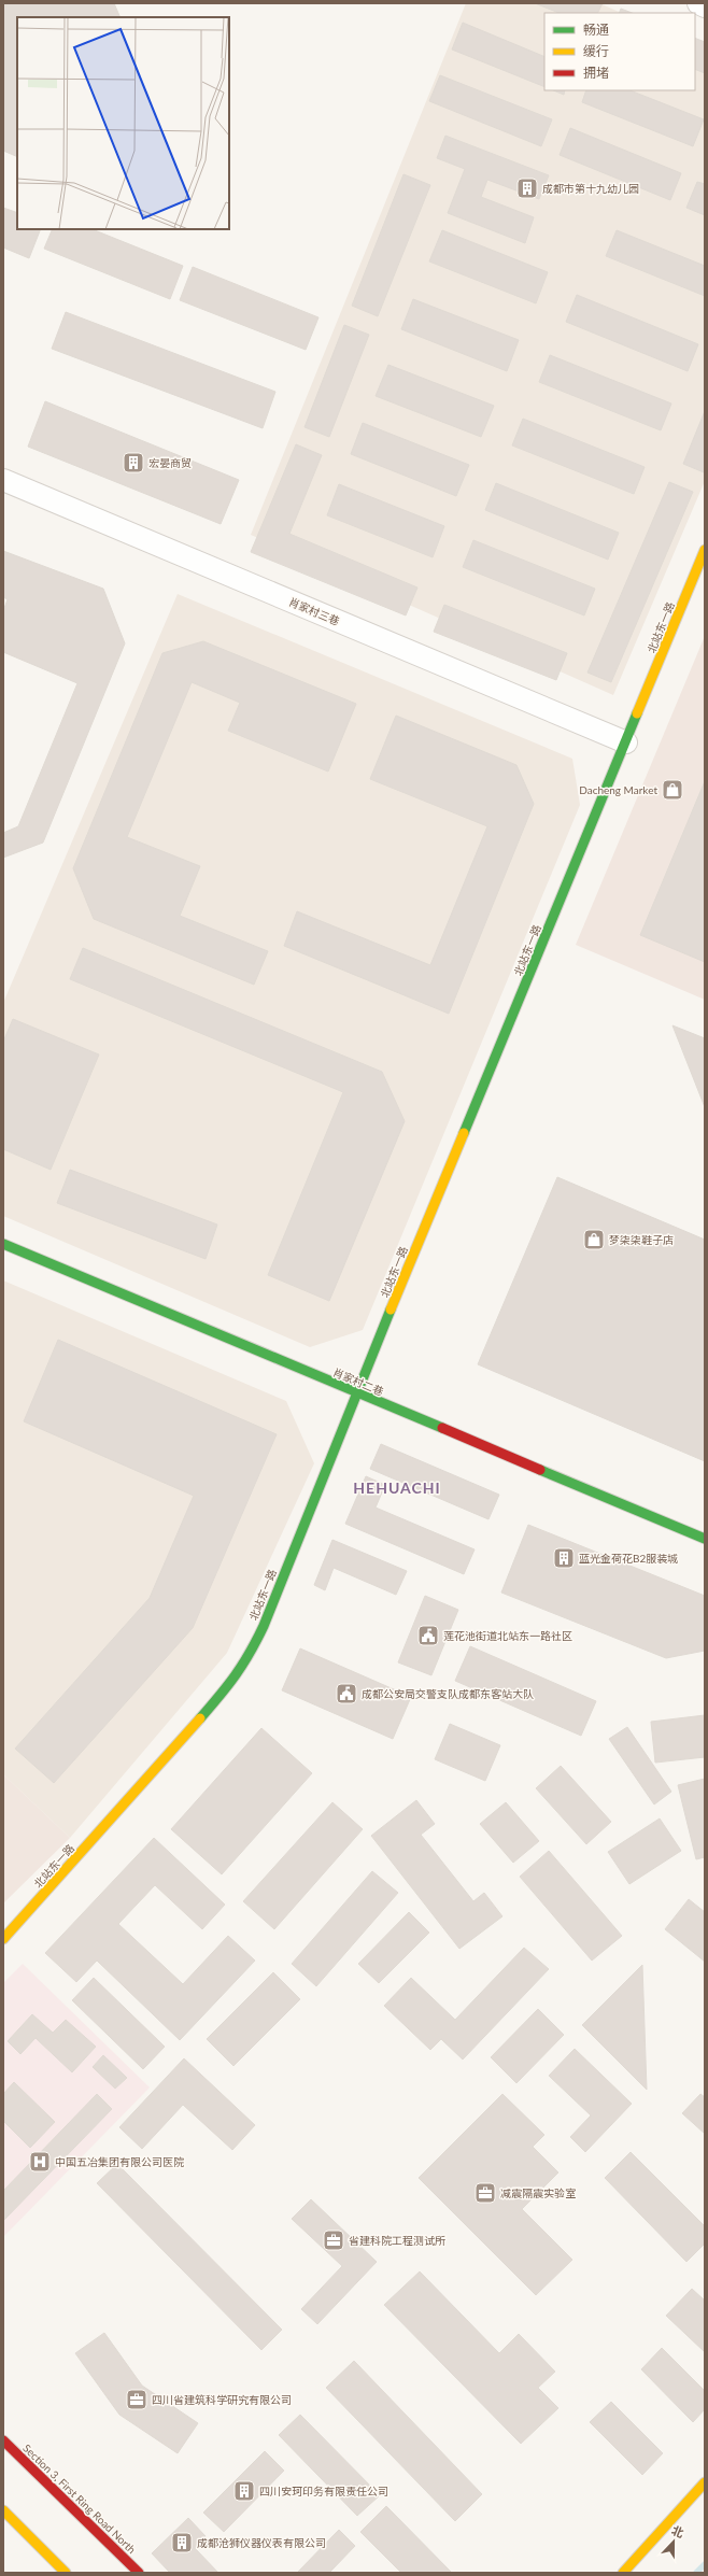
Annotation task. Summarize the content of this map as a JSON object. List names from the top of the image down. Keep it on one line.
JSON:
{"streets":{"main road":["北站东一路","肖家村二巷","Section 3, First Ring Road North"],"street":["肖家村三巷"]},"crossings":[["肖家村三巷","北站东一路"],["北站东一路","肖家村二巷"]],"districts":["HEHUACHI"],"places":{"building":["成都市第十九幼儿园","宏晏商贸","蓝光金荷花B2服装城","四川安珂印务有限责任公司","成都沧狮仪器仪表有限公司"],"shop":["Dacheng Market","梦柒柒鞋子店"],"public building":["莲花池街道北站东一路社区","成都公安局交警支队成都东客站大队"],"hospital":["中国五冶集团有限公司医院"],"office":["减震隔震实验室","省建科院工程测试所","四川省建筑科学研究有限公司"]},"legend":["畅通","缓行","拥堵"],"north":"top"}
